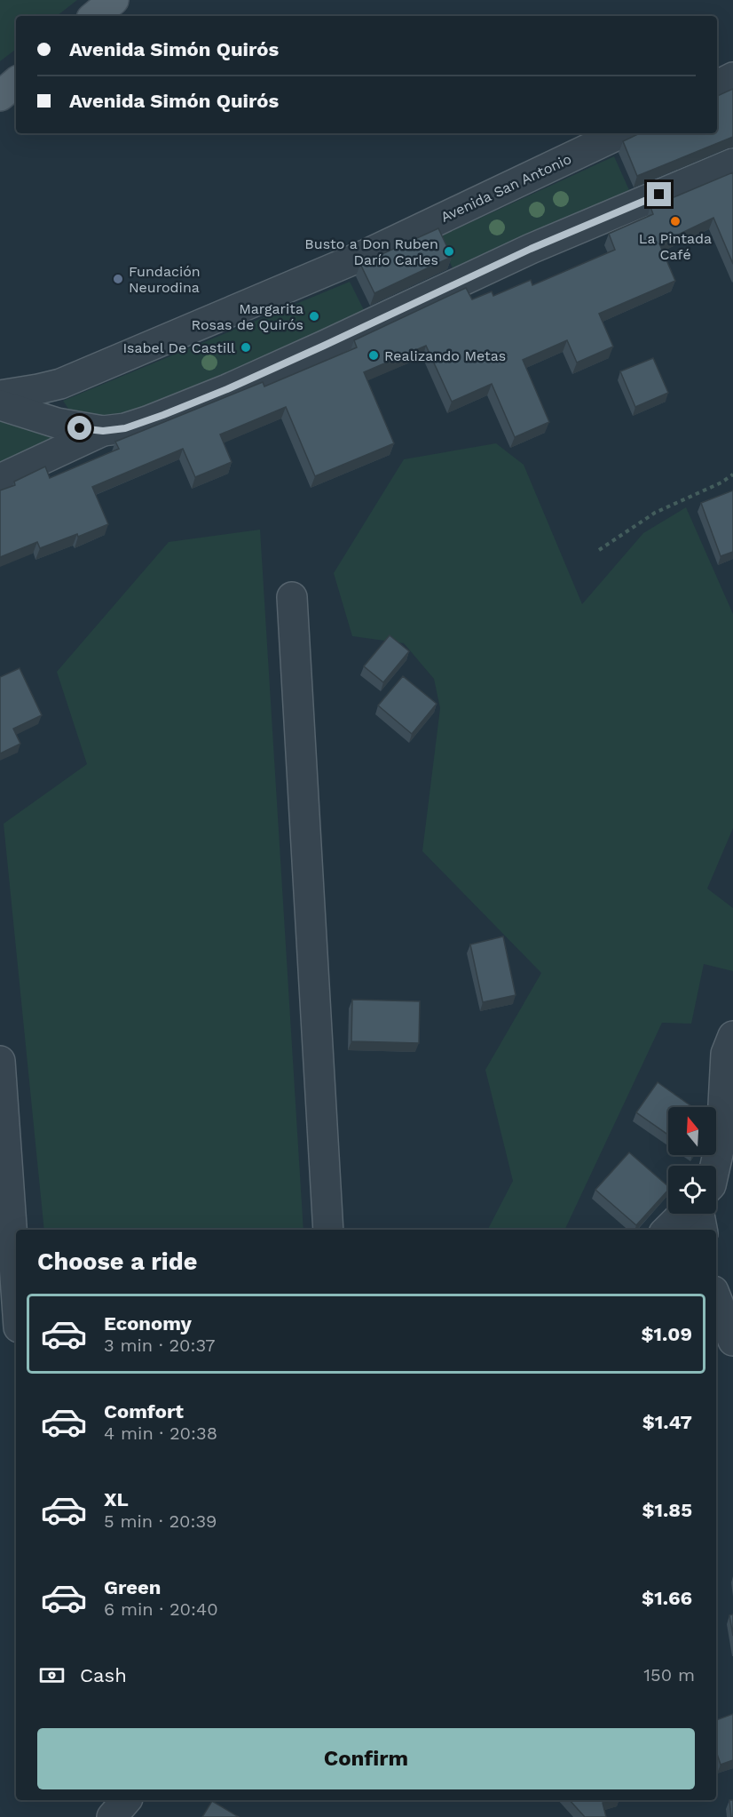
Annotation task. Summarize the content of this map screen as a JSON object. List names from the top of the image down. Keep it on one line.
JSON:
{"streets":{"street":["Avenida San Antonio"]},"places":["La Pintada Café","Busto a Don Ruben Darío Carles","Fundación Neurodina","Margarita Rosas de Quirós","Isabel De Castill","Realizando Metas"],"north":"top","page":{"banner":["Avenida Simón Quirós","Avenida Simón Quirós"],"heading":"Choose a ride","list":[{"name":"Economy","note":"3 min · 20:37","value":"$1.09"},{"name":"Comfort","note":"4 min · 20:38","value":"$1.47"},{"name":"XL","note":"5 min · 20:39","value":"$1.85"},{"name":"Green","note":"6 min · 20:40","value":"$1.66"}],"pay":["Cash","150 m"],"buttons":"Confirm"}}
